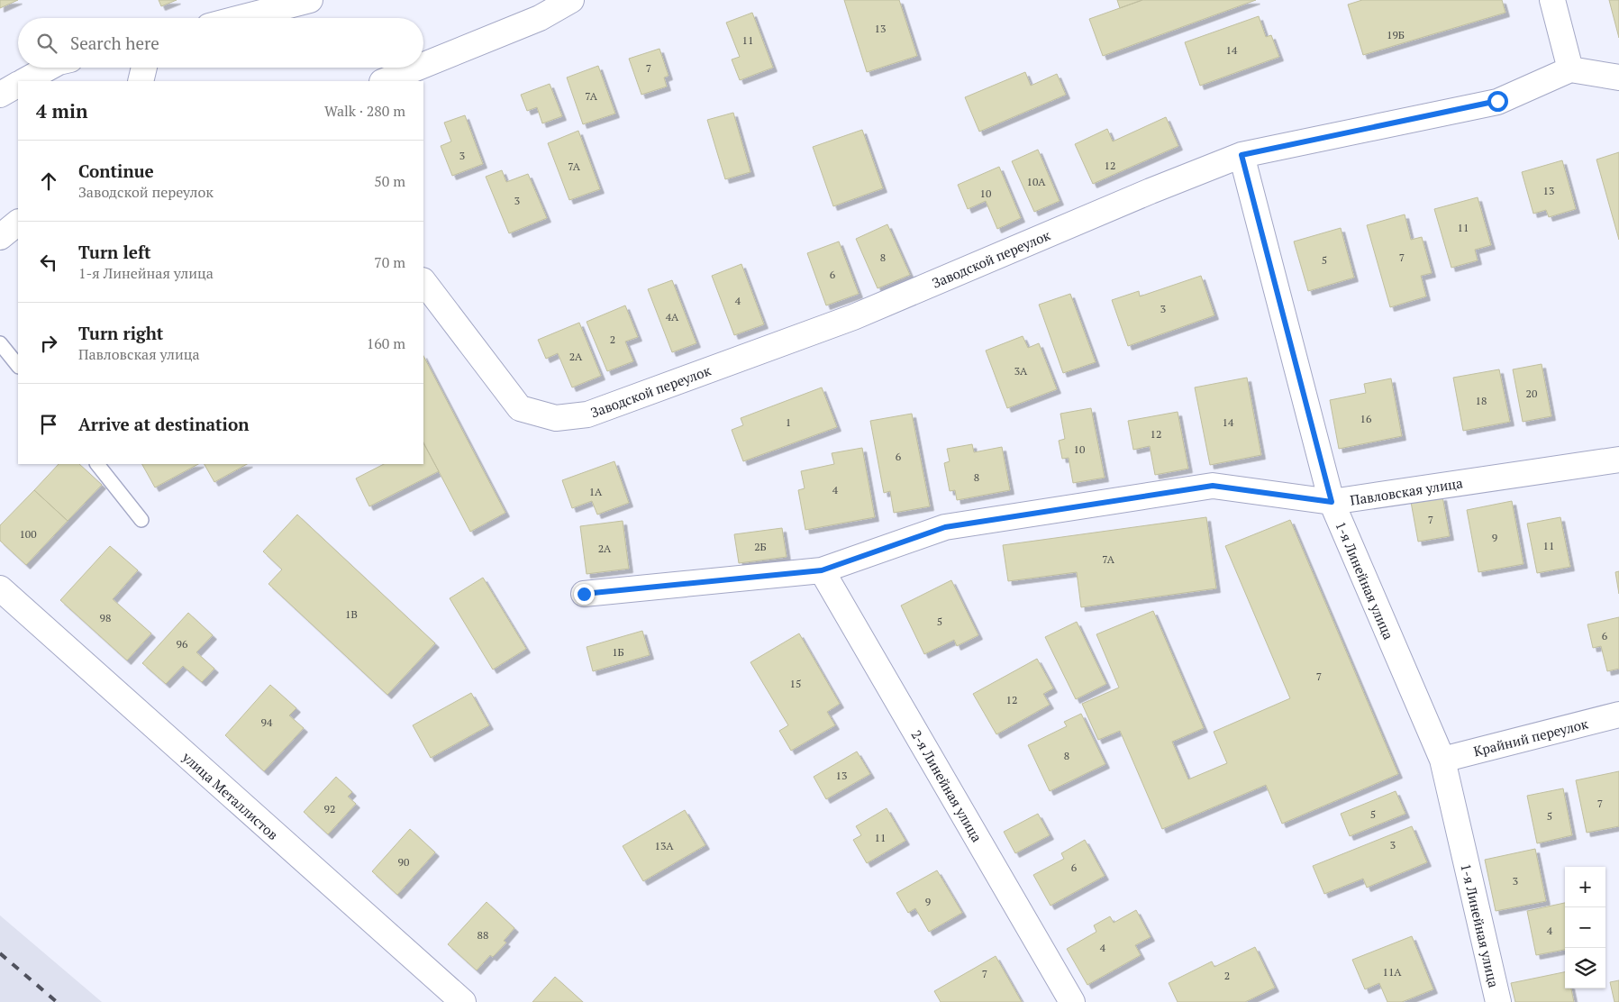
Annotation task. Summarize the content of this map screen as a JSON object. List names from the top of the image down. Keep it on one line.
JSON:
{"streets":{"street":["Заводской переулок","Павловская улица","1-я Линейная улица","Крайний переулок","2-я Линейная улица","улица Металлистов"]},"crossings":[["Заводской переулок","1-я Линейная улица"],["Павловская улица","1-я Линейная улица"],["Павловская улица","2-я Линейная улица"],["1-я Линейная улица","Крайний переулок"]],"house_numbers":["13","19Б","11","14","7","7А","3","12","7А","10А","13","10","3","11","8","7","5","6","4","3","4А","2","2А","3А","20","18","16","1","14","12","10","6","8","4","1А","7","100","9","11","2Б","2А","7А","1В","98","5","6","96","1Б","7","15","12","94","8","13","7","92","5","5","11","3","13А","90","6","3","9","4","88","4","11А","7","2"],"page":{"search":"Search here","heading":["4 min","Walk · 280 m"],"list":[["Continue","Заводской переулок","50 m"],["Turn left","1-я Линейная улица","70 m"],["Turn right","Павловская улица","160 m"],"Arrive at destination"],"map_buttons":["+","−"]}}
